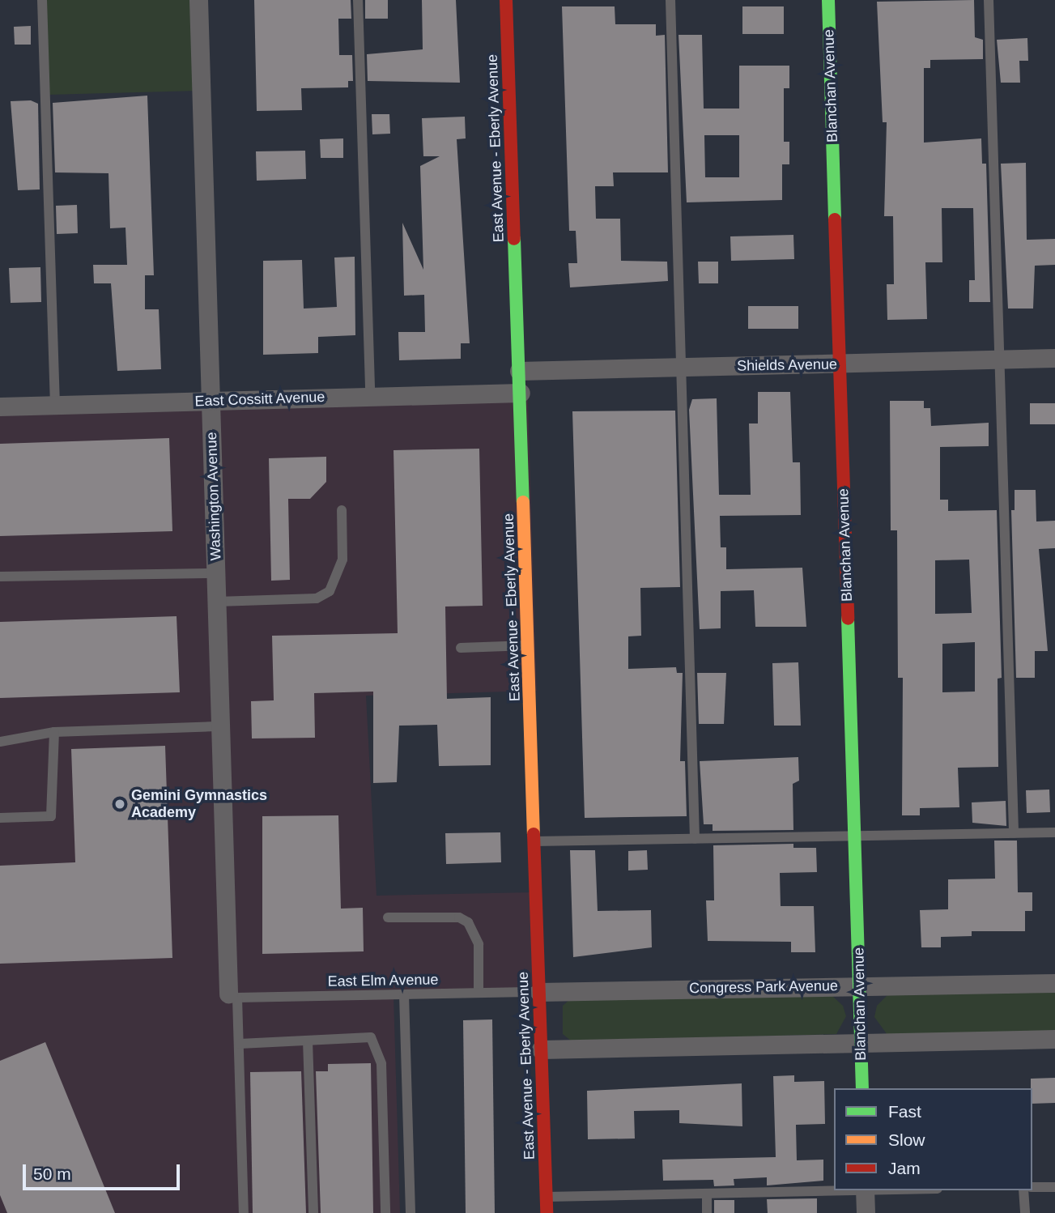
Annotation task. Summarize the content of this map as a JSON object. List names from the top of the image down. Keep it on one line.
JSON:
{"streets":{"main road":["Blanchan Avenue","East Avenue - Eberly Avenue"],"street":["Shields Avenue","East Cossitt Avenue","Washington Avenue","Congress Park Avenue"],"lane":["East Elm Avenue"]},"crossings":[["Blanchan Avenue","Shields Avenue"],["Blanchan Avenue","Congress Park Avenue"],["East Avenue - Eberly Avenue","Shields Avenue"],["East Avenue - Eberly Avenue","East Cossitt Avenue"],["East Avenue - Eberly Avenue","East Elm Avenue"],["East Avenue - Eberly Avenue","Congress Park Avenue"],["East Cossitt Avenue","Washington Avenue"],["Washington Avenue","East Elm Avenue"],["East Elm Avenue","Congress Park Avenue"]],"places":["Gemini Gymnastics Academy"],"legend":["Fast","Slow","Jam"],"scale_bar":"50 m"}
